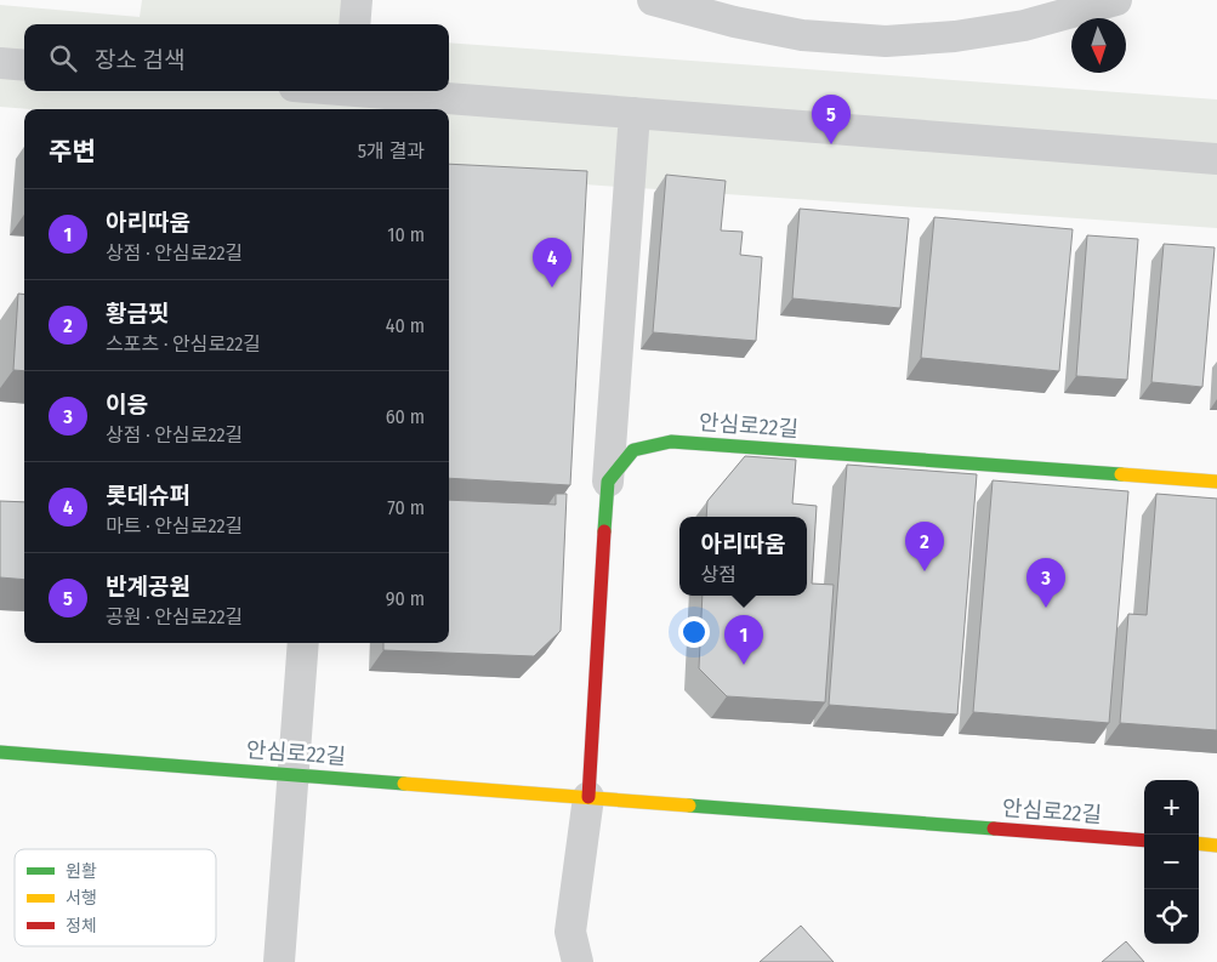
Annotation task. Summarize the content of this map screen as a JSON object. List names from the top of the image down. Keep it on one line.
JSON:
{"streets":{"main road":["안심로22길"]},"legend":["원활","서행","정체"],"north":"bottom","page":{"search":"장소 검색","pins":["5","4","2","3","1"],"heading":["주변","5개 결과"],"list":[{"mark":"1","name":"아리따움","note":"상점 · 안심로22길","value":"10 m"},{"mark":"2","name":"황금핏","note":"스포츠 · 안심로22길","value":"40 m"},{"mark":"3","name":"이응","note":"상점 · 안심로22길","value":"60 m"},{"mark":"4","name":"롯데슈퍼","note":"마트 · 안심로22길","value":"70 m"},{"mark":"5","name":"반계공원","note":"공원 · 안심로22길","value":"90 m"}],"popup":["아리따움","상점"],"map_buttons":["+","−"]}}
